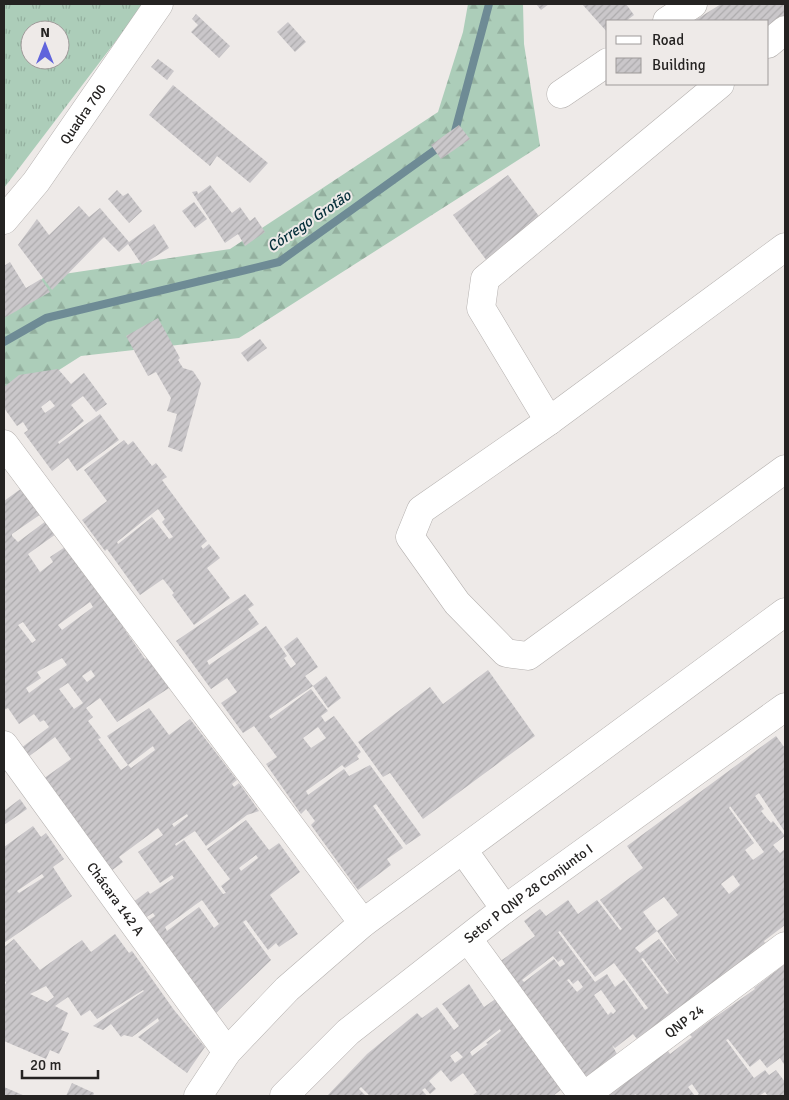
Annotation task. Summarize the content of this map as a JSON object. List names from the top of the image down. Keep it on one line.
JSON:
{"streets":{"street":["Quadra 700","Setor P QNP 28 Conjunto I","Chácara 142 A","QNP 24"]},"crossings":[["Setor P QNP 28 Conjunto I","QNP 24"]],"water":["Córrego Grotão"],"legend":["Road","Building"],"scale_bar":"20 m","north":"top"}
